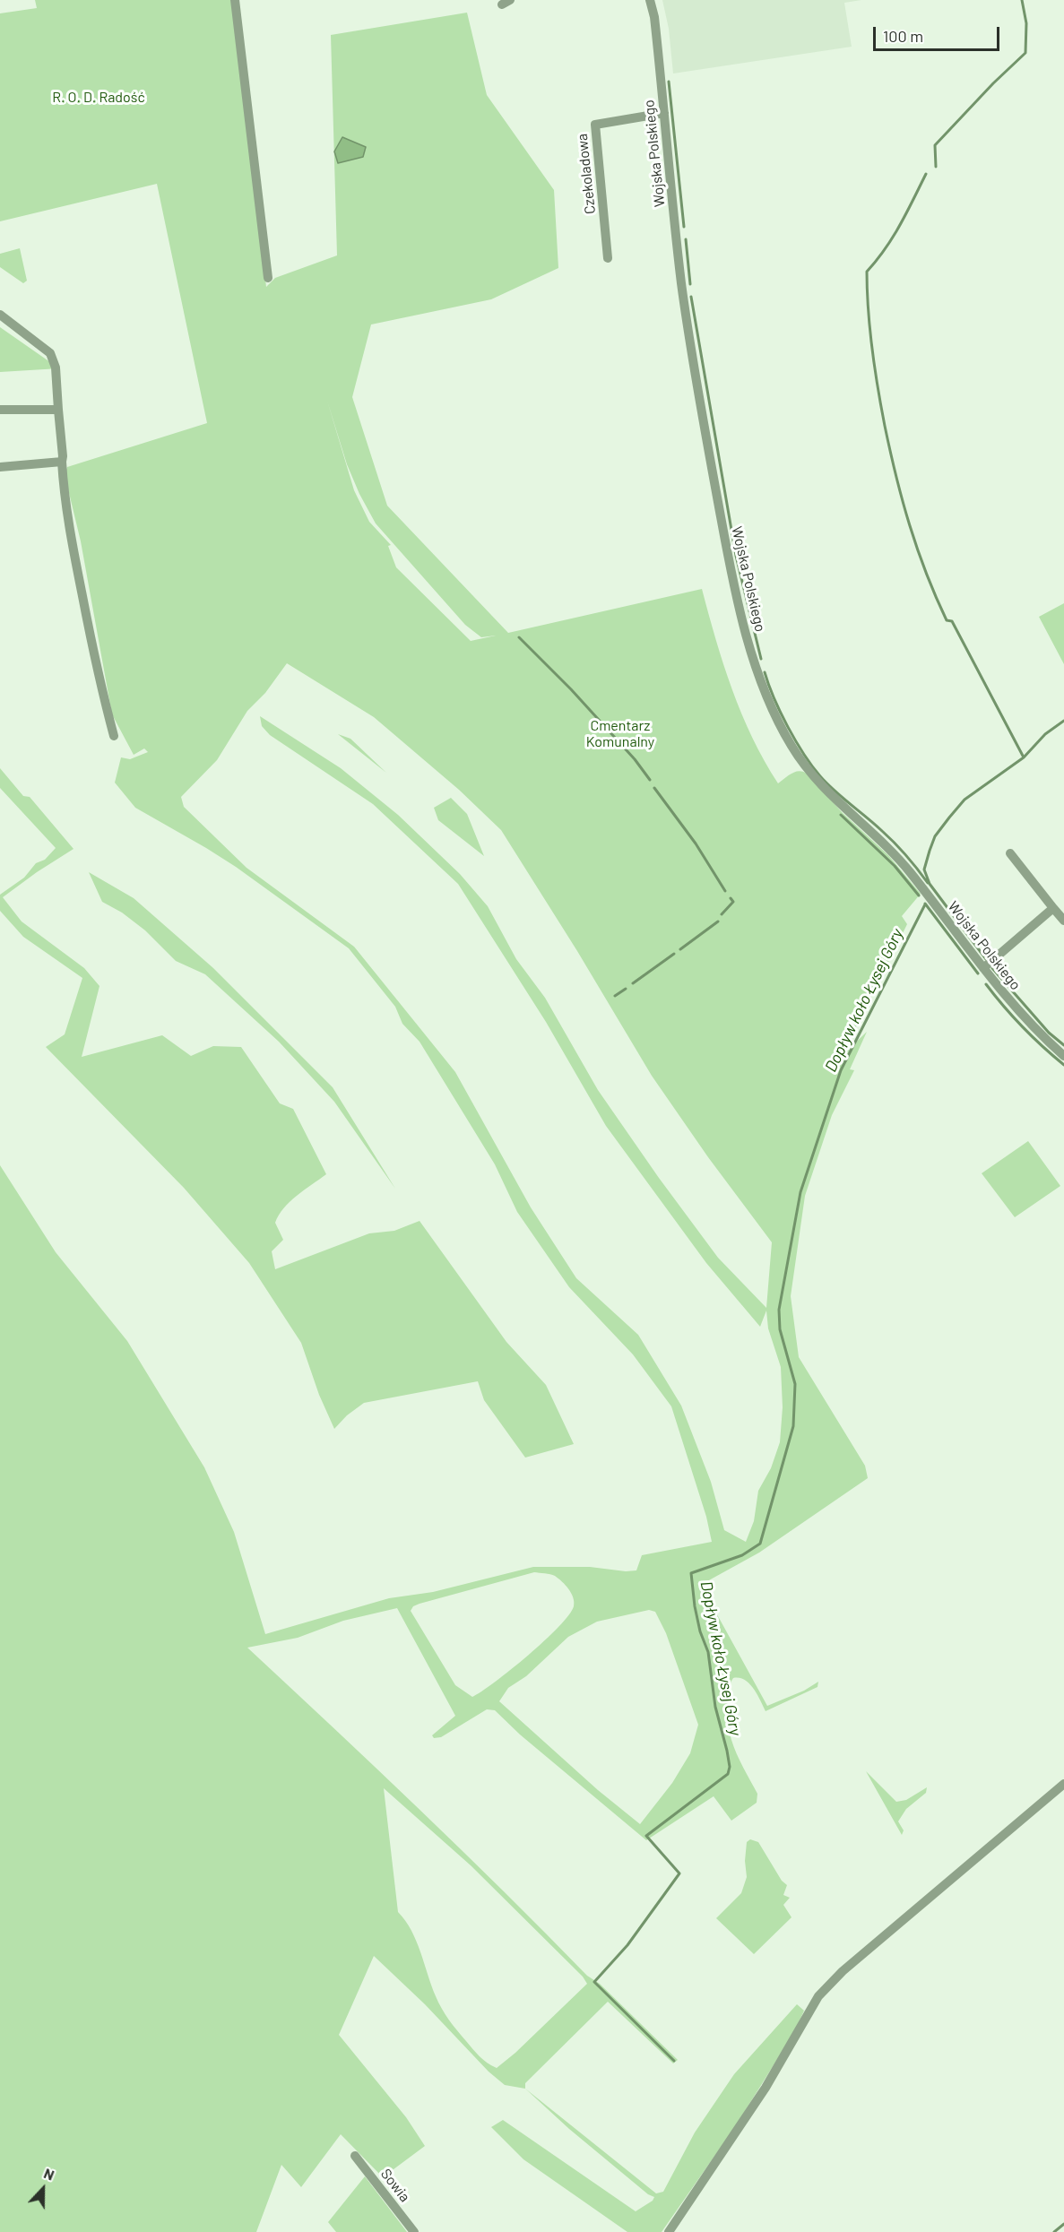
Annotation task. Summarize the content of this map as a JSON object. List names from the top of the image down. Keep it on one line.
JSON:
{"streets":{"street":["Wojska Polskiego","Czekoladowa","Sowia"]},"crossings":[["Wojska Polskiego","Czekoladowa"]],"water":["Dopływ koło Łysej Góry"],"parks":["R. O. D. Radość","Cmentarz Komunalny"],"scale_bar":"100 m","north":"top"}
